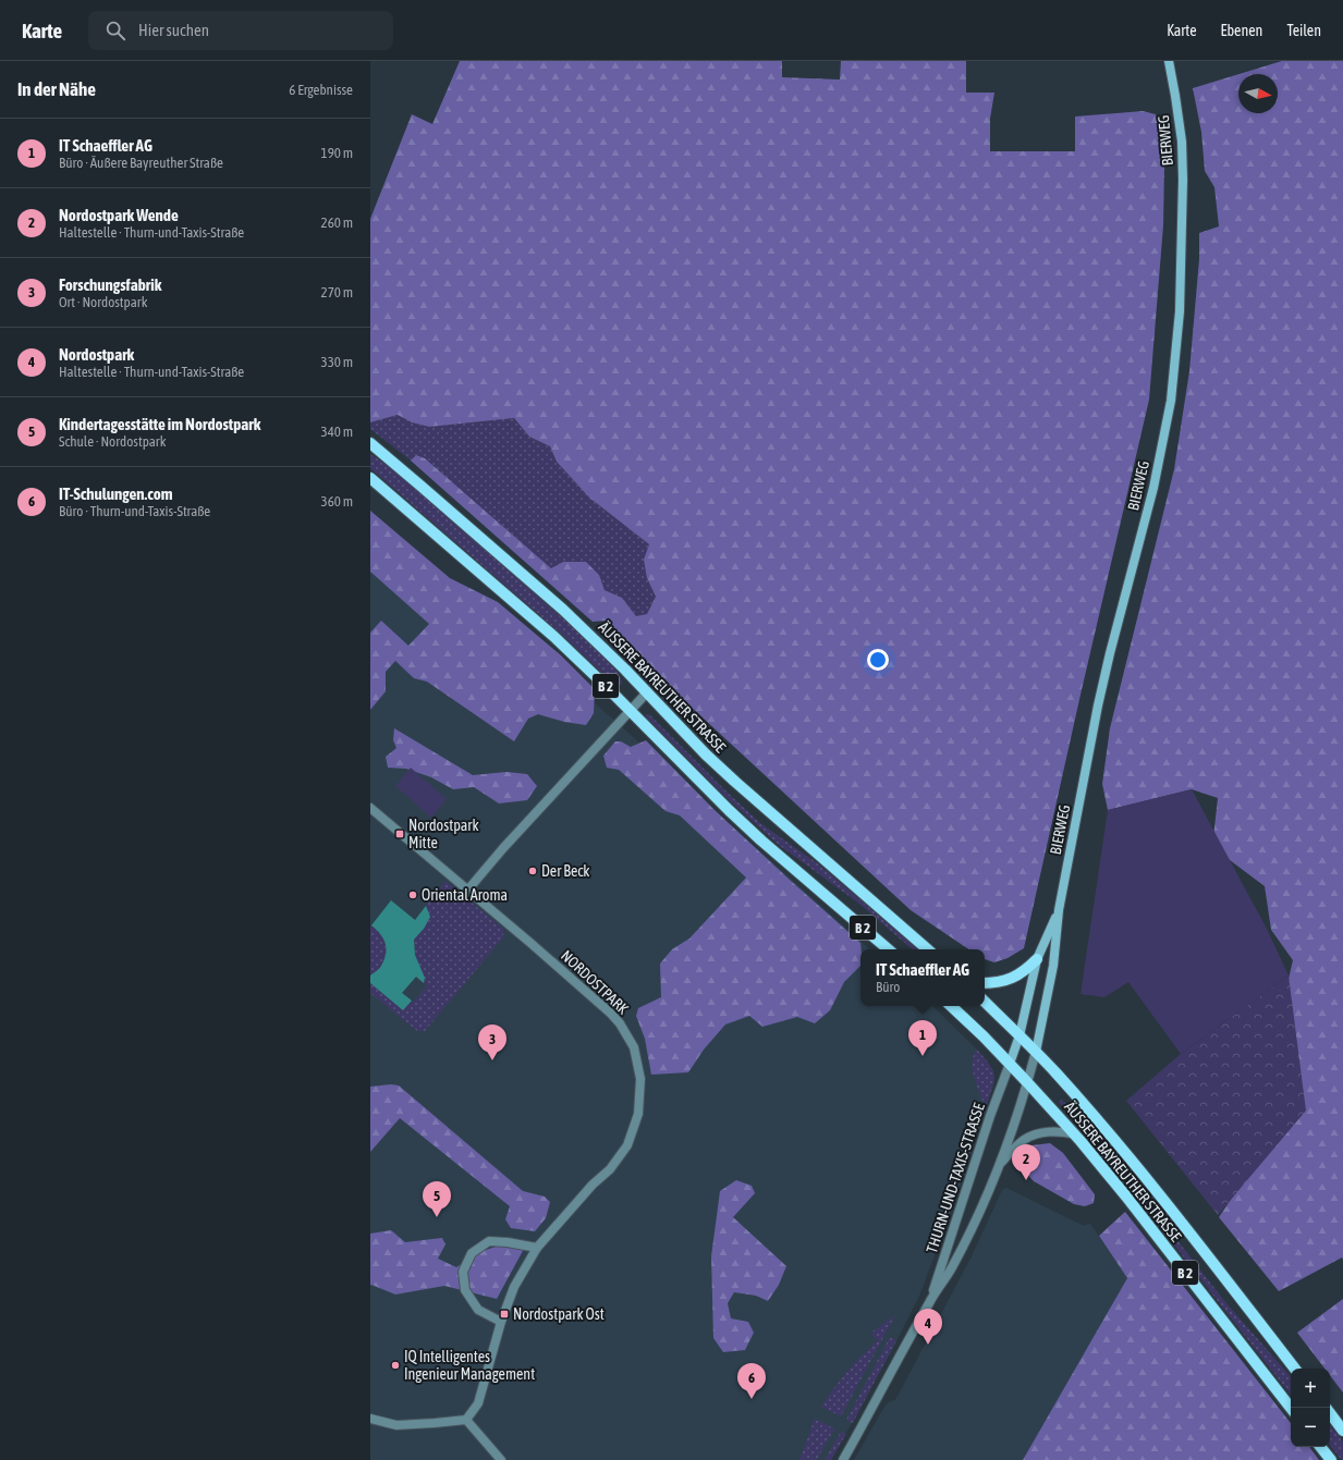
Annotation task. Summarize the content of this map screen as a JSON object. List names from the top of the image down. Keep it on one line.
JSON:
{"streets":{"main road":["BIERWEG","B 2","ÄUSSERE BAYREUTHER STRASSE"],"street":["NORDOSTPARK","THURN-UND-TAXIS-STRASSE"]},"crossings":[["BIERWEG","ÄUSSERE BAYREUTHER STRASSE"],["BIERWEG","THURN-UND-TAXIS-STRASSE"],["ÄUSSERE BAYREUTHER STRASSE","THURN-UND-TAXIS-STRASSE"]],"places":{"transit":["Nordostpark Mitte","Nordostpark Ost"],"other":["Der Beck","Oriental Aroma","IQ Intelligentes Ingenieur Management"]},"north":"right","page":{"header":"Karte","search":"Hier suchen","nav":["Karte","Ebenen","Teilen"],"heading":["In der Nähe","6 Ergebnisse"],"list":[{"mark":"1","name":"IT Schaeffler AG","note":"Büro · Äußere Bayreuther Straße","value":"190 m"},{"mark":"2","name":"Nordostpark Wende","note":"Haltestelle · Thurn-und-Taxis-Straße","value":"260 m"},{"mark":"3","name":"Forschungsfabrik","note":"Ort · Nordostpark","value":"270 m"},{"mark":"4","name":"Nordostpark","note":"Haltestelle · Thurn-und-Taxis-Straße","value":"330 m"},{"mark":"5","name":"Kindertagesstätte im Nordostpark","note":"Schule · Nordostpark","value":"340 m"},{"mark":"6","name":"IT-Schulungen.com","note":"Büro · Thurn-und-Taxis-Straße","value":"360 m"}],"popup":["IT Schaeffler AG","Büro"],"pins":["1","3","2","5","4","6"],"map_buttons":["+","−"]}}
